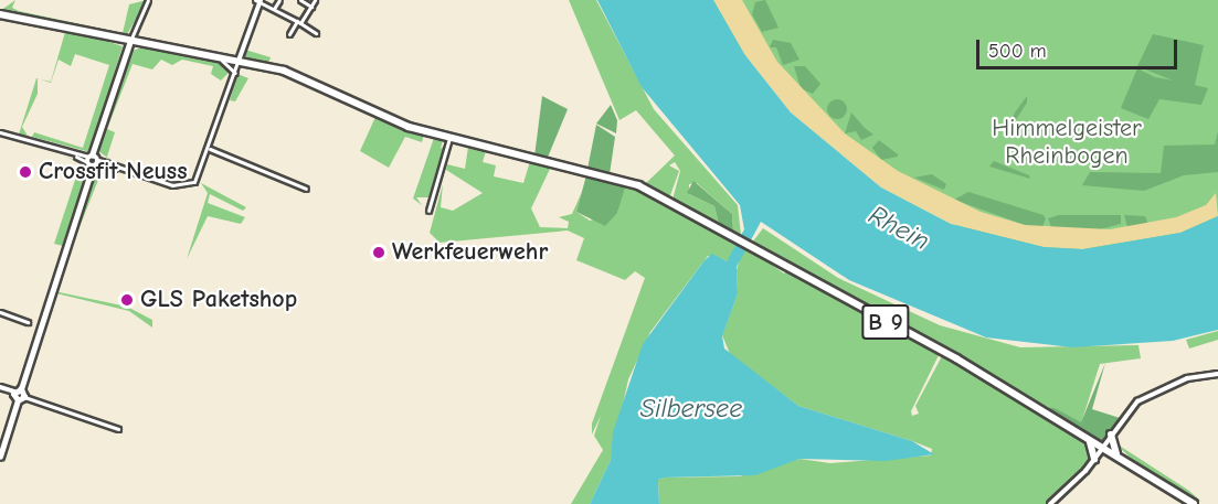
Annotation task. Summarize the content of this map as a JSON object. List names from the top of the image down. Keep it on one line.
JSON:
{"streets":{"main road":["B 9"]},"water":["Rhein","Silbersee"],"parks":["Himmelgeister Rheinbogen"],"places":["Crossfit Neuss","Werkfeuerwehr","GLS Paketshop"],"scale_bar":"500 m"}
